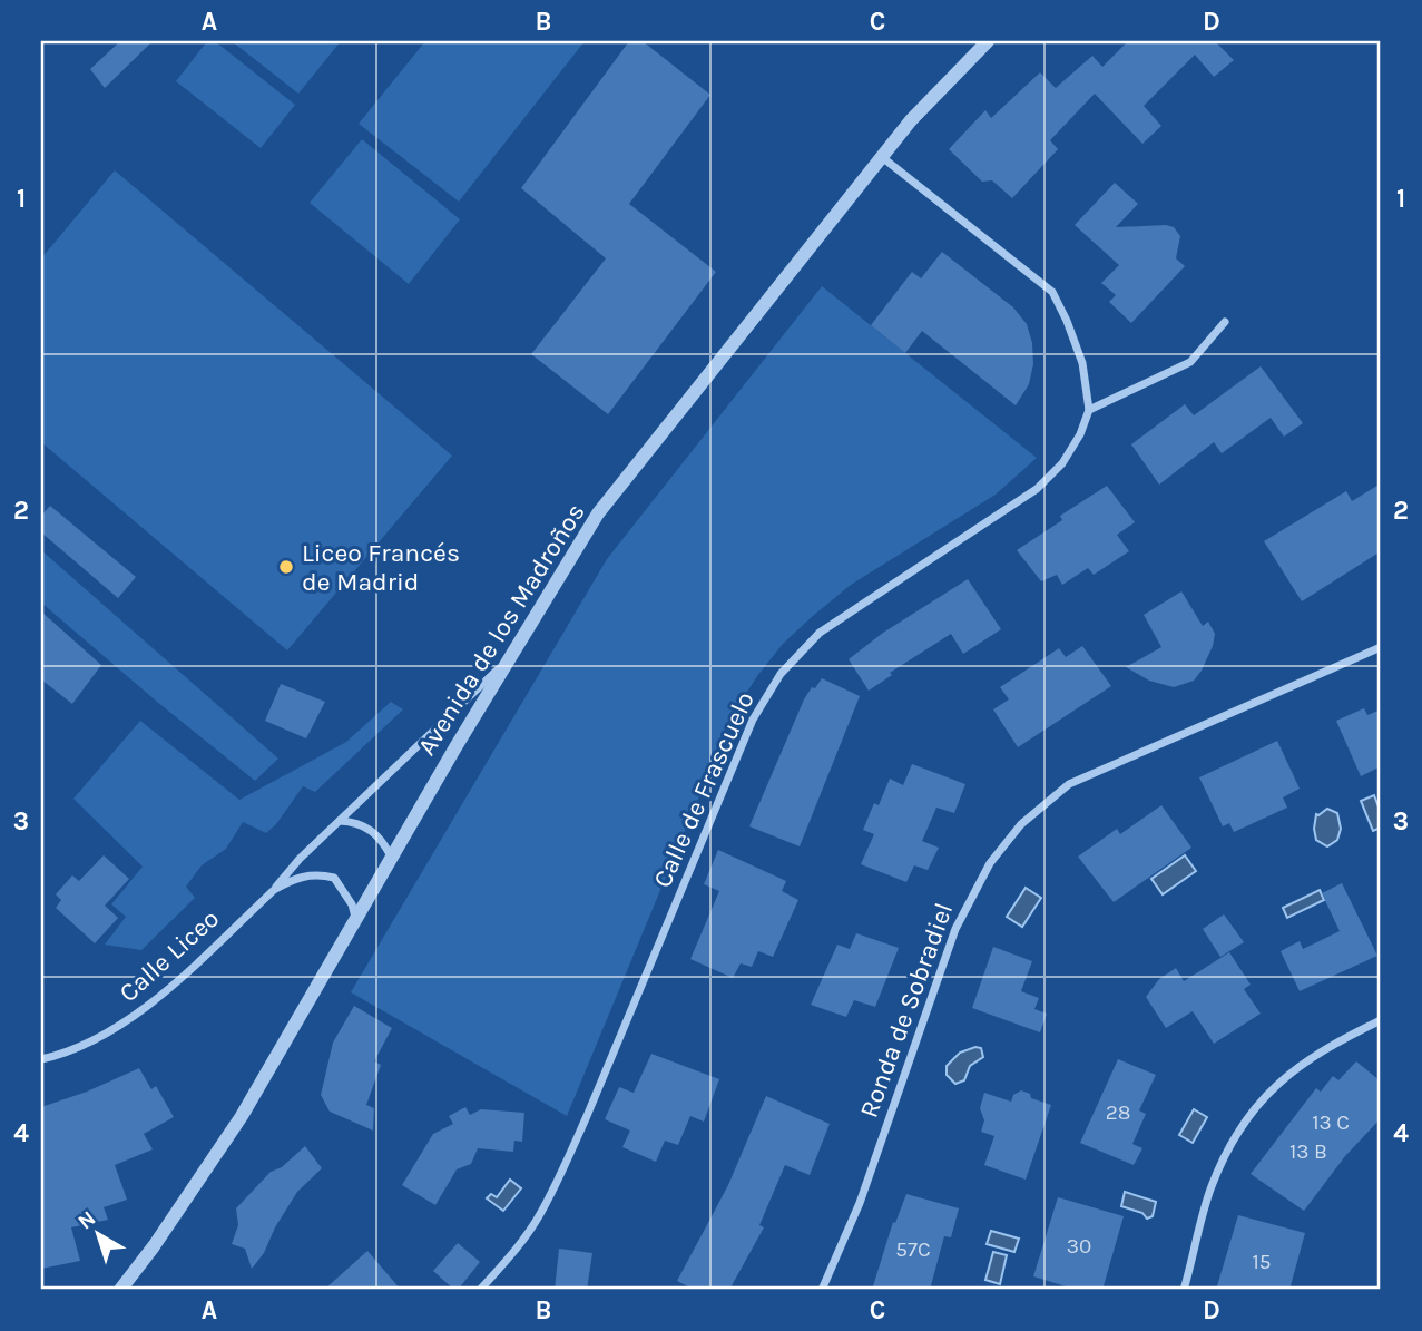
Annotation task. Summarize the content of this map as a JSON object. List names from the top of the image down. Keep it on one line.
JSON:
{"streets":{"street":["Avenida de los Madroños","Calle de Frascuelo","Calle Liceo","Ronda de Sobradiel"]},"crossings":[["Avenida de los Madroños","Calle Liceo"]],"places":["Liceo Francés de Madrid"],"house_numbers":["28","13 C","13 B","30","57C","15"],"north":"top left","grid":{"columns":["A","B","C","D"],"rows":["1","2","3","4"]}}
